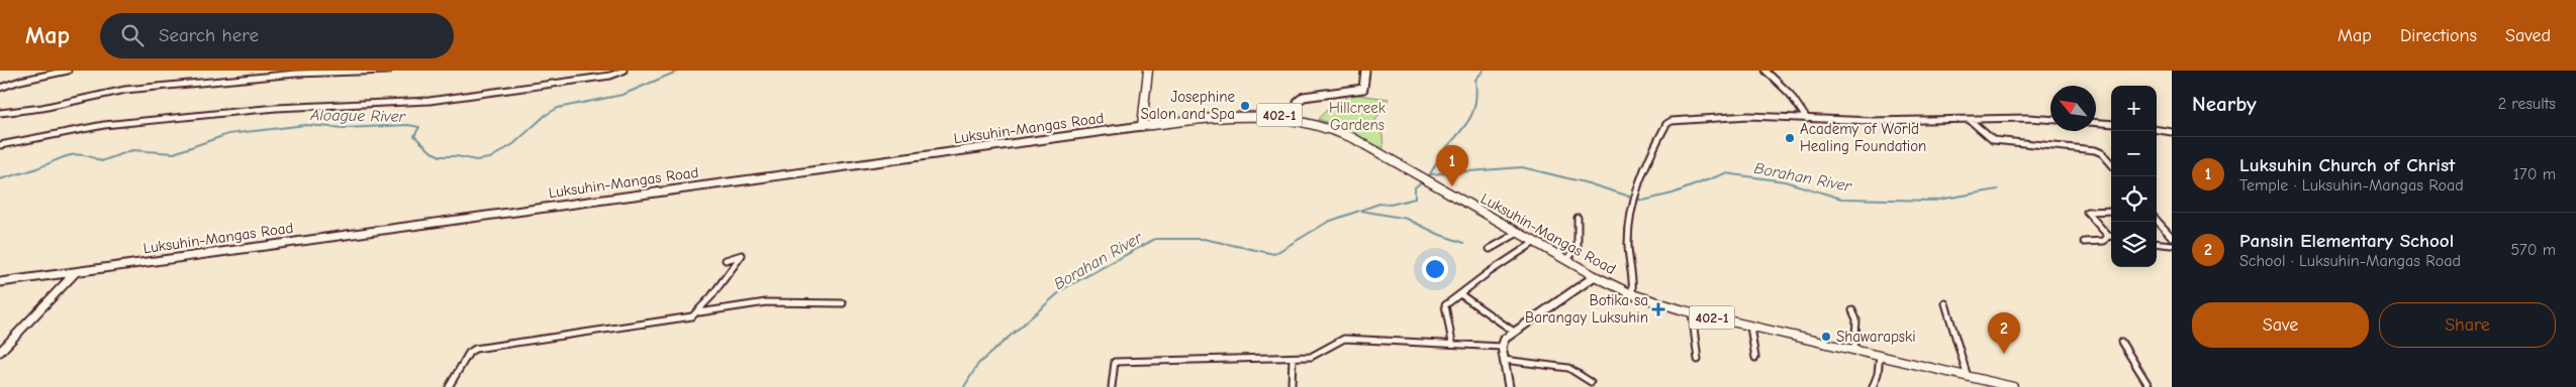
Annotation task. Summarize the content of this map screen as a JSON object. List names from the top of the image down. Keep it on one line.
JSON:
{"streets":{"main road":["402-1","Luksuhin-Mangas Road"]},"water":["Aloague River","Borahan River"],"parks":["Hillcreek Gardens"],"places":{"other":["Josephine Salon and Spa","Academy of World Healing Foundation","Shawarapski"],"health":["Botika sa Barangay Luksuhin"]},"north":"top left","page":{"header":"Map","search":"Search here","nav":["Map","Directions","Saved"],"heading":["Nearby","2 results"],"map_buttons":["+","−"],"list":[{"mark":"1","name":"Luksuhin Church of Christ","note":"Temple · Luksuhin-Mangas Road","value":"170 m"},{"mark":"2","name":"Pansin Elementary School","note":"School · Luksuhin-Mangas Road","value":"570 m"}],"pins":["1","2"],"buttons":["Save","Share"]}}
